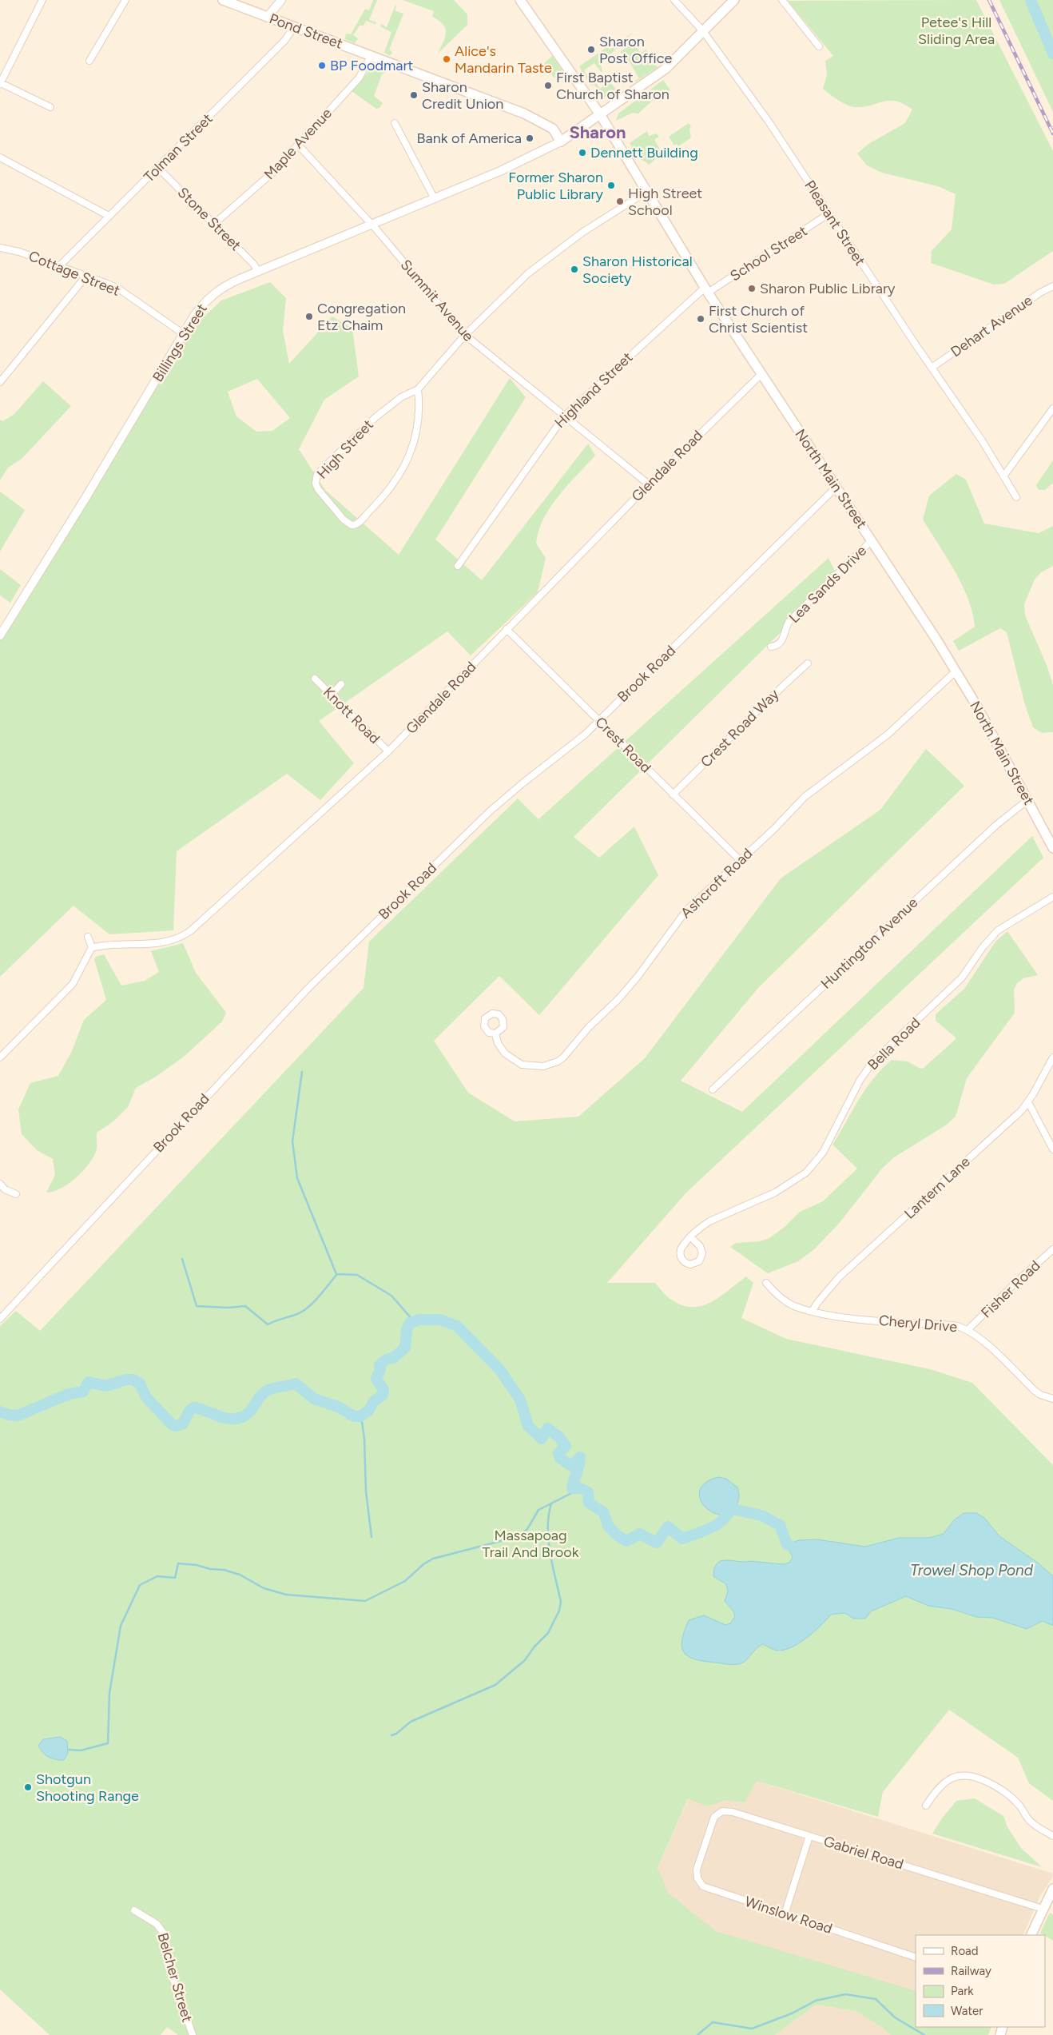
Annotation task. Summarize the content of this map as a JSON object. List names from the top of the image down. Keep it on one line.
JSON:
{"streets":{"main road":["Pond Street","North Main Street"],"street":["Maple Avenue","Tolman Street","Stone Street","Pleasant Street","School Street","Cottage Street","Summit Avenue","Dehart Avenue","Billings Street","Highland Street","High Street","Glendale Road","Lea Sands Drive","Brook Road","Knott Road","Crest Road Way","Crest Road","Ashcroft Road","Huntington Avenue","Bella Road","Lantern Lane","Fisher Road","Cheryl Drive","Gabriel Road","Winslow Road","Belcher Street"]},"crossings":[["Pond Street","Maple Avenue"],["Pond Street","Tolman Street"],["Pond Street","Billings Street"],["Maple Avenue","Stone Street"],["Maple Avenue","Summit Avenue"],["Tolman Street","Stone Street"],["Tolman Street","Cottage Street"],["Stone Street","Billings Street"],["Pleasant Street","School Street"],["Pleasant Street","Dehart Avenue"],["School Street","Highland Street"],["School Street","North Main Street"],["Cottage Street","Billings Street"],["Summit Avenue","Billings Street"],["Summit Avenue","Highland Street"],["Summit Avenue","High Street"],["Summit Avenue","Glendale Road"],["Highland Street","North Main Street"],["High Street","North Main Street"],["Glendale Road","North Main Street"],["Glendale Road","Knott Road"],["Glendale Road","Crest Road"],["North Main Street","Lea Sands Drive"],["North Main Street","Brook Road"],["North Main Street","Ashcroft Road"],["North Main Street","Huntington Avenue"],["Brook Road","Crest Road"],["Crest Road Way","Crest Road"],["Crest Road","Ashcroft Road"],["Lantern Lane","Cheryl Drive"],["Fisher Road","Cheryl Drive"],["Gabriel Road","Winslow Road"]],"districts":["Sharon"],"water":["Trowel Shop Pond"],"parks":["Petee's Hill Sliding Area","Massapoag Trail And Brook"],"places":["Sharon Post Office","Alice's Mandarin Taste","BP Foodmart","First Baptist Church of Sharon","Sharon Credit Union","Bank of America","Dennett Building","Former Sharon Public Library","High Street School","Sharon Historical Society","Sharon Public Library","Congregation Etz Chaim","First Church of Christ Scientist","Shotgun Shooting Range"],"legend":["Road","Railway","Park","Water"]}
